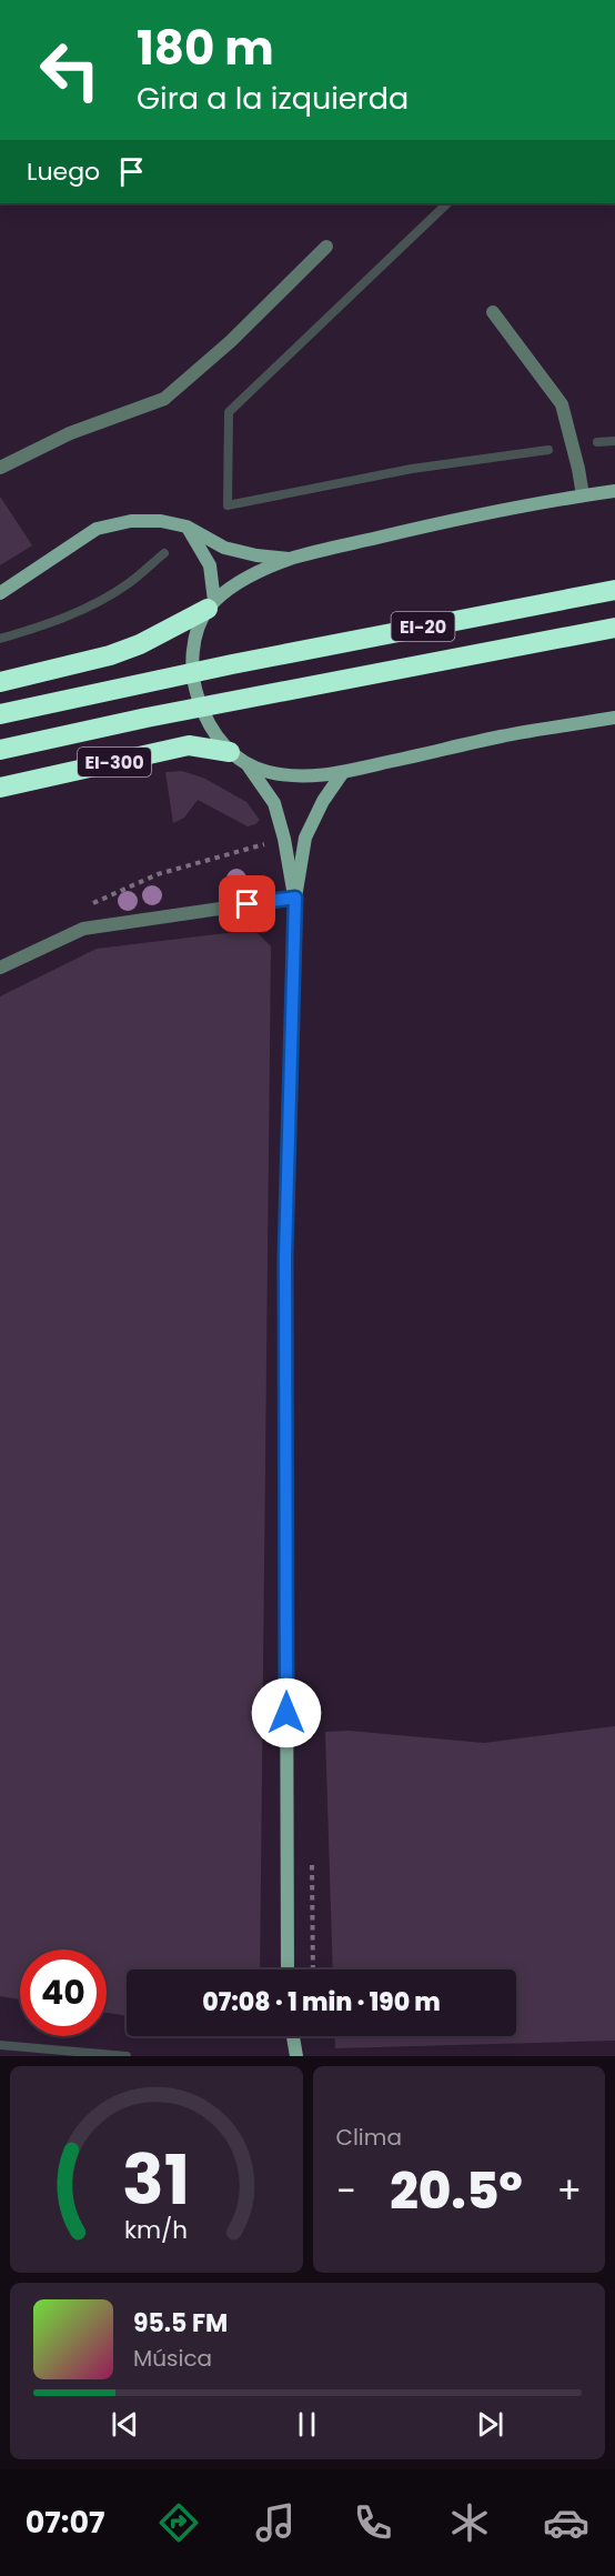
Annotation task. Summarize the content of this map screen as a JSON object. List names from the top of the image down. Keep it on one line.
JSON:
{"streets":{"highway":["EI-20","EI-300"]},"page":{"turn":["180 m","Gira a la izquierda"],"then":"Luego","limit":"40","trip":"07:08 · 1 min · 190 m","tile":"Clima","heat":["−","20.5°","+"],"song":["95.5 FM","Música"],"tabs":"07:07","gauge":["31","km/h"]}}
